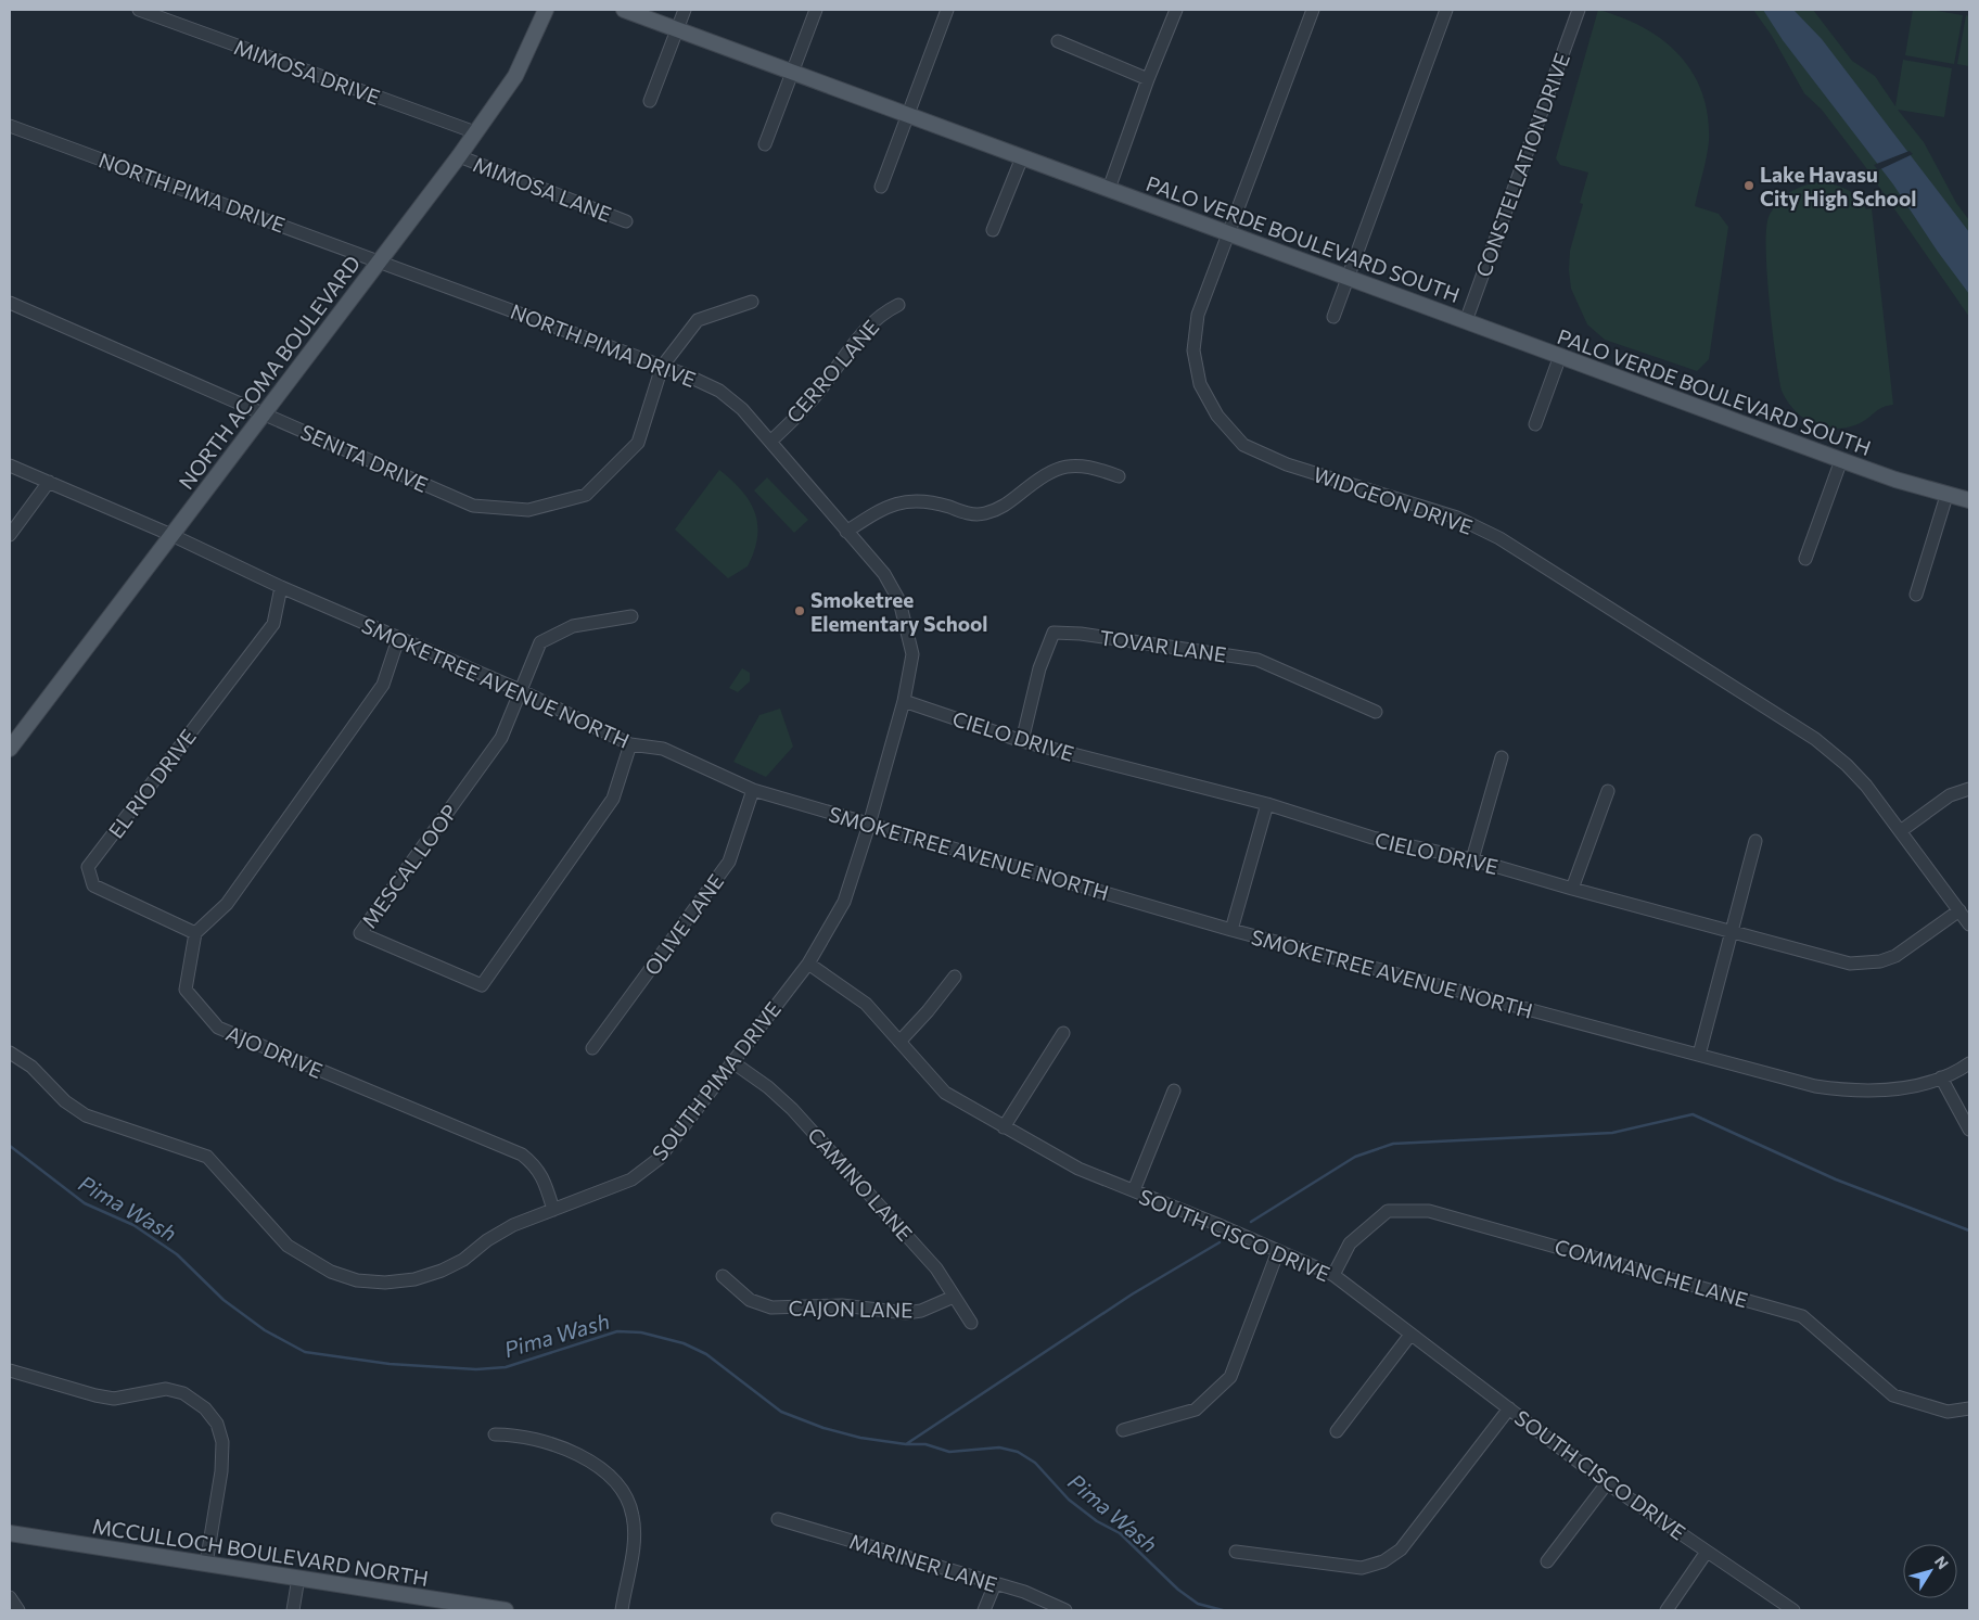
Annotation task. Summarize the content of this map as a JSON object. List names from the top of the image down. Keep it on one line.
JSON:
{"streets":{"main road":["PALO VERDE BOULEVARD SOUTH","NORTH ACOMA BOULEVARD","MCCULLOCH BOULEVARD NORTH"],"street":["MIMOSA DRIVE","CONSTELLATION DRIVE","MIMOSA LANE","NORTH PIMA DRIVE","CERRO LANE","SENITA DRIVE","WIDGEON DRIVE","TOVAR LANE","SMOKETREE AVENUE NORTH","CIELO DRIVE","EL RIO DRIVE","MESCAL LOOP","OLIVE LANE","AJO DRIVE","SOUTH PIMA DRIVE","CAMINO LANE","SOUTH CISCO DRIVE","COMMANCHE LANE","CAJON LANE","MARINER LANE"]},"crossings":[["MIMOSA DRIVE","NORTH ACOMA BOULEVARD"],["CONSTELLATION DRIVE","PALO VERDE BOULEVARD SOUTH"],["MIMOSA LANE","NORTH ACOMA BOULEVARD"],["NORTH PIMA DRIVE","CERRO LANE"],["NORTH PIMA DRIVE","NORTH ACOMA BOULEVARD"],["NORTH PIMA DRIVE","SENITA DRIVE"],["NORTH PIMA DRIVE","SMOKETREE AVENUE NORTH"],["NORTH PIMA DRIVE","CIELO DRIVE"],["NORTH PIMA DRIVE","SOUTH PIMA DRIVE"],["PALO VERDE BOULEVARD SOUTH","WIDGEON DRIVE"],["NORTH ACOMA BOULEVARD","SENITA DRIVE"],["NORTH ACOMA BOULEVARD","SMOKETREE AVENUE NORTH"],["WIDGEON DRIVE","CIELO DRIVE"],["TOVAR LANE","CIELO DRIVE"],["SMOKETREE AVENUE NORTH","EL RIO DRIVE"],["SMOKETREE AVENUE NORTH","MESCAL LOOP"],["SMOKETREE AVENUE NORTH","OLIVE LANE"],["SMOKETREE AVENUE NORTH","SOUTH PIMA DRIVE"],["EL RIO DRIVE","AJO DRIVE"],["AJO DRIVE","SOUTH PIMA DRIVE"],["SOUTH PIMA DRIVE","CAMINO LANE"],["SOUTH PIMA DRIVE","SOUTH CISCO DRIVE"],["CAMINO LANE","CAJON LANE"],["SOUTH CISCO DRIVE","COMMANCHE LANE"]],"water":["Pima Wash"],"places":["Lake Havasu City High School","Smoketree Elementary School"],"north":"top right"}
